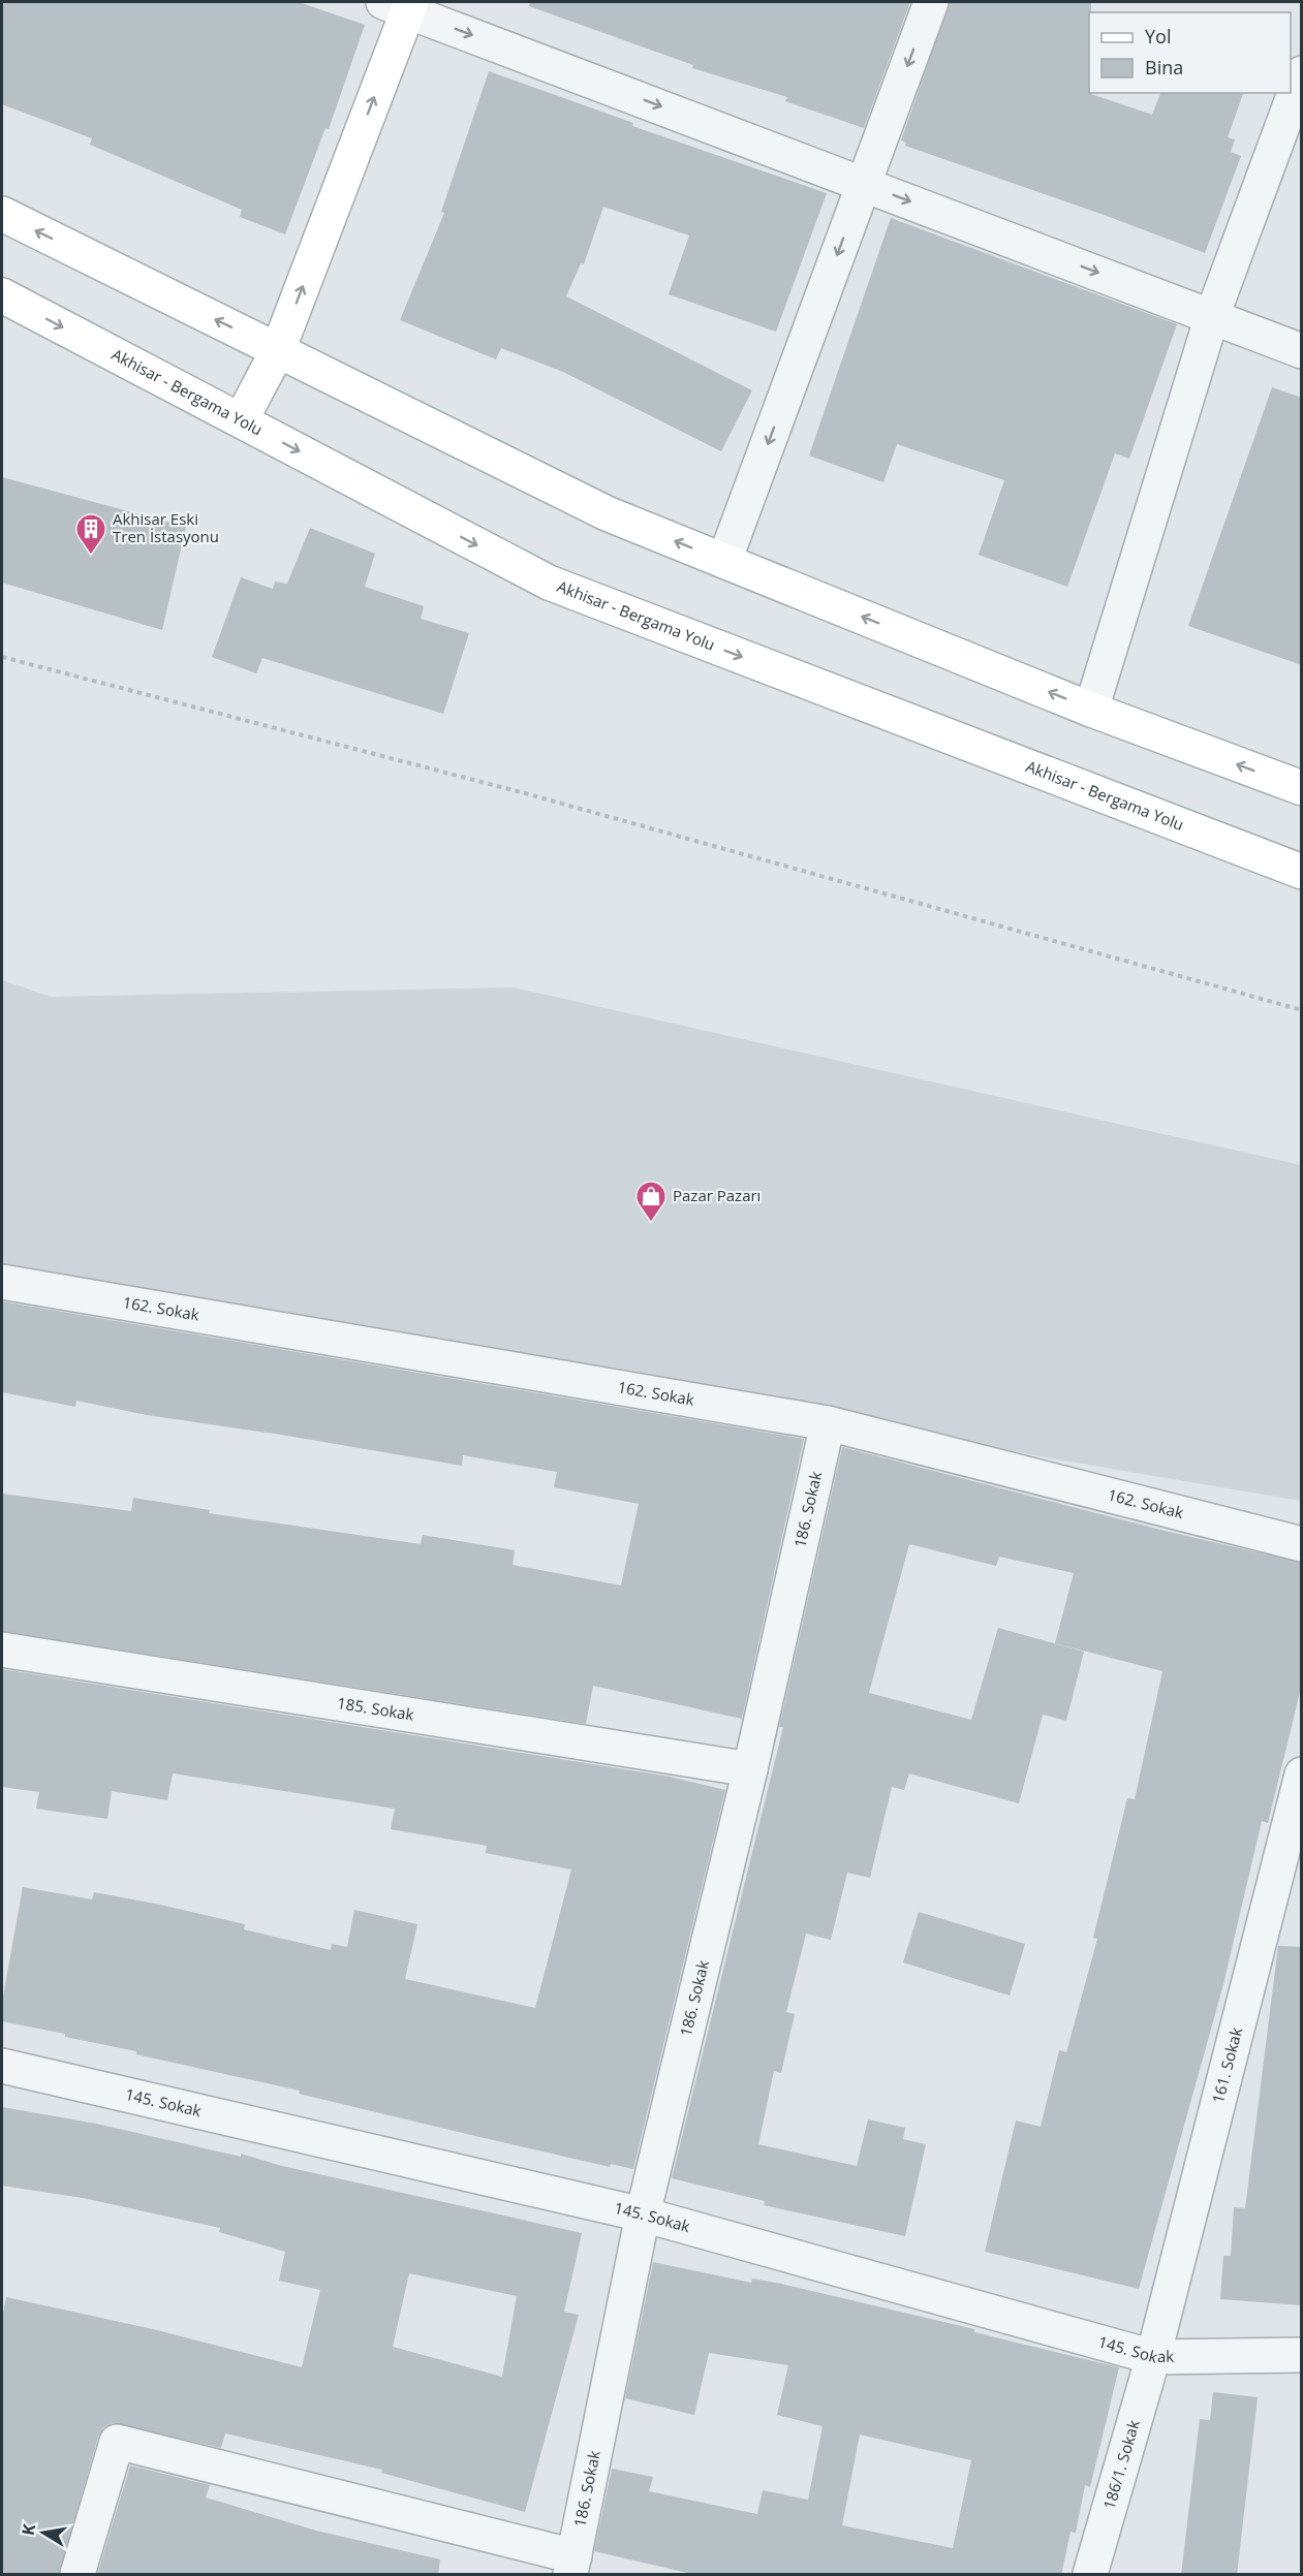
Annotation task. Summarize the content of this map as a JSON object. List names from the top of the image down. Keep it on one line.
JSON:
{"streets":{"main road":["Akhisar - Bergama Yolu"],"street":["162. Sokak","186. Sokak","185. Sokak","161. Sokak","145. Sokak","186/1. Sokak"]},"crossings":[["162. Sokak","186. Sokak"],["186. Sokak","185. Sokak"],["186. Sokak","145. Sokak"],["161. Sokak","145. Sokak"],["161. Sokak","186/1. Sokak"],["145. Sokak","186/1. Sokak"]],"places":{"building":["Akhisar Eski Tren İstasyonu"],"shop":["Pazar Pazarı"]},"legend":["Yol","Bina"],"north":"left"}
